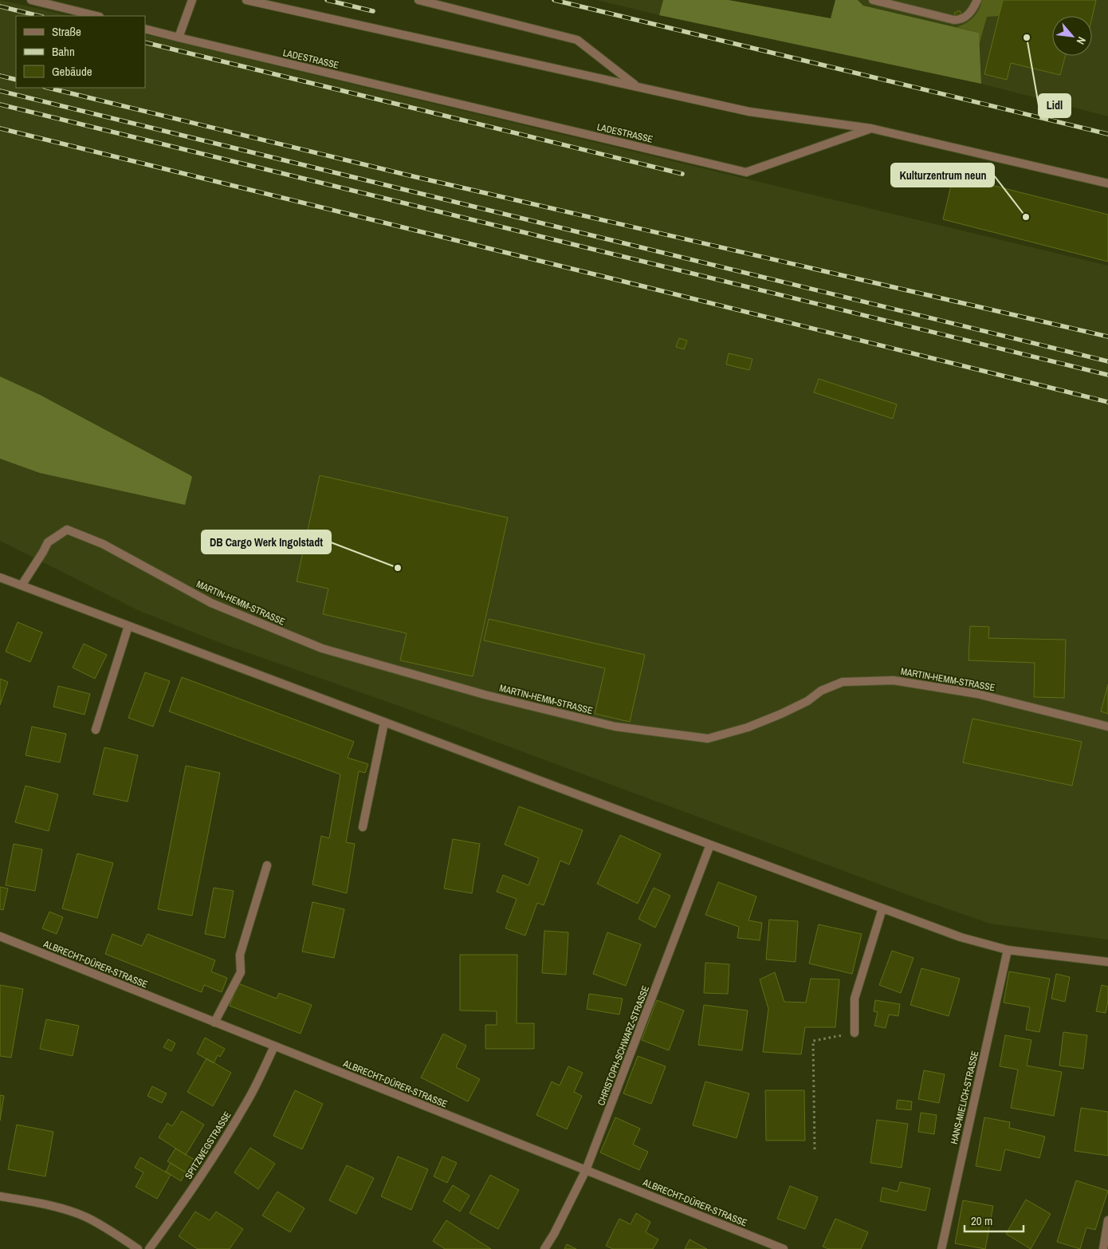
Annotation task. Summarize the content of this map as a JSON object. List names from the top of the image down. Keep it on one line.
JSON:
{"streets":{"street":["LADESTRASSE","MARTIN-HEMM-STRASSE","ALBRECHT-DÜRER-STRASSE","CHRISTOPH-SCHWARZ-STRASSE","HANS-MIELICH-STRASSE","SPITZWEGSTRASSE"]},"crossings":[["ALBRECHT-DÜRER-STRASSE","CHRISTOPH-SCHWARZ-STRASSE"],["ALBRECHT-DÜRER-STRASSE","SPITZWEGSTRASSE"]],"places":["Lidl","Kulturzentrum neun","DB Cargo Werk Ingolstadt"],"legend":["Straße","Bahn","Gebäude"],"scale_bar":"20 m","north":"bottom right"}
